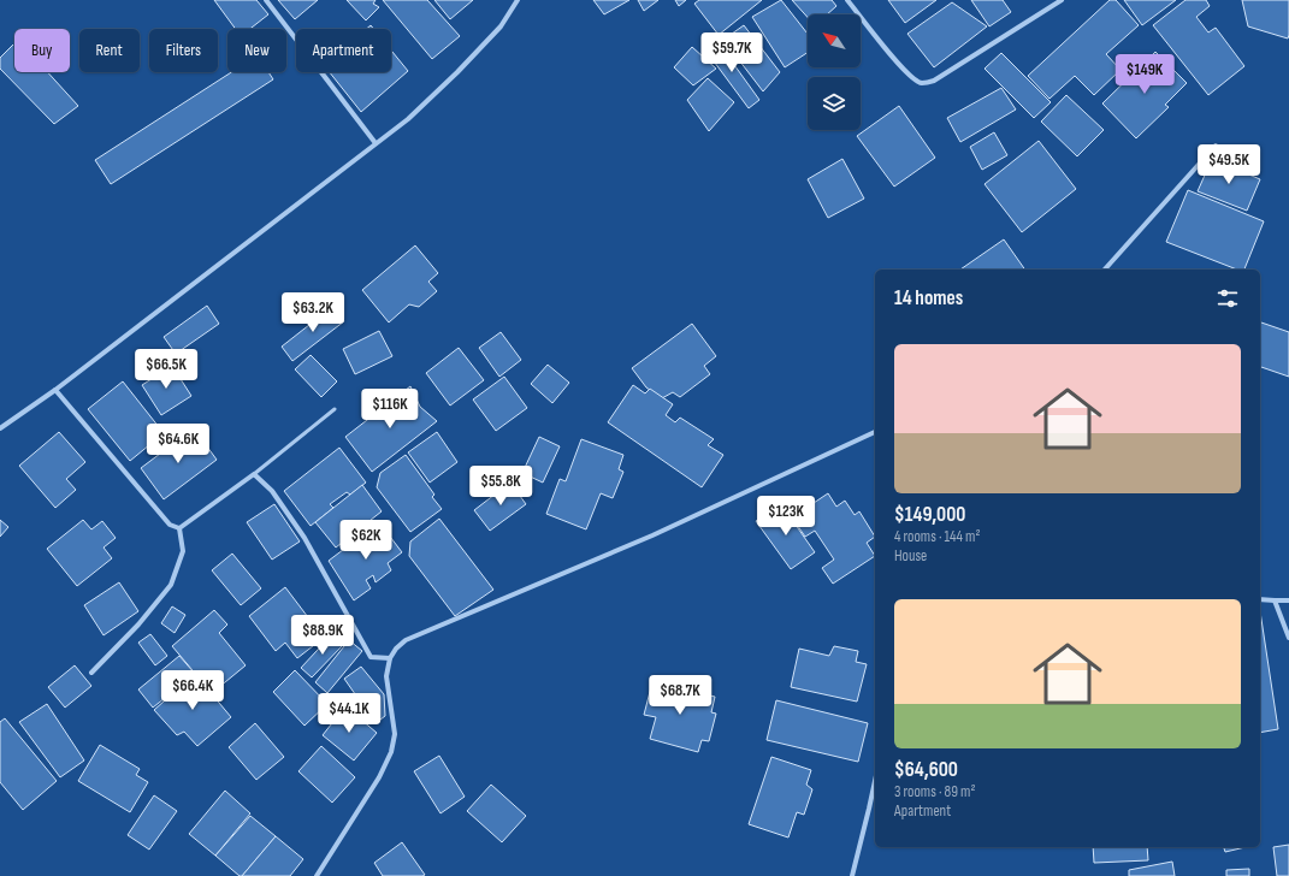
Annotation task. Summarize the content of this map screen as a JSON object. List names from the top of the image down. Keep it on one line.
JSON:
{"north":"top left","page":{"chip":["Buy","Rent","Filters","New","Apartment"],"price":["$59.7K","$149K","$49.5K","$63.2K","$66.5K","$116K","$64.6K","$55.8K","$123K","$62K","$88.9K","$66.4K","$68.7K","$44.1K"],"heading":"14 homes","list":[{"name":"$149,000","note":"4 rooms · 144 m² · House"},{"name":"$64,600","note":"3 rooms · 89 m² · Apartment"}]}}
